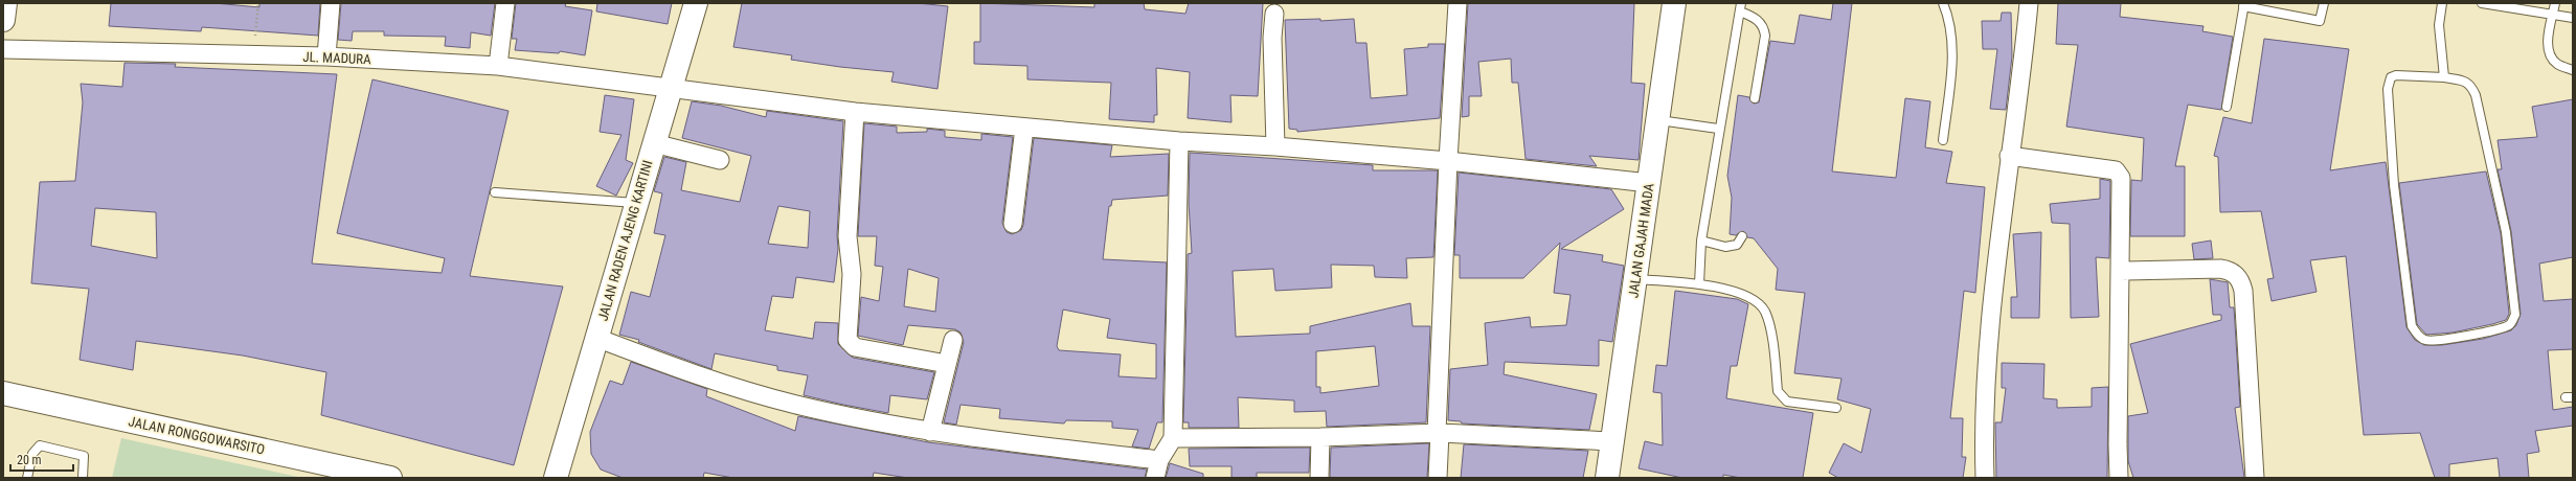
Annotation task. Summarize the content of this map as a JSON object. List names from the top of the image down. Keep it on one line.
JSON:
{"streets":{"main road":["JALAN RADEN AJENG KARTINI","JALAN GAJAH MADA","JALAN RONGGOWARSITO"],"street":["JL. MADURA"]},"crossings":[["JL. MADURA","JALAN RADEN AJENG KARTINI"],["JL. MADURA","JALAN GAJAH MADA"]],"scale_bar":"20 m"}
